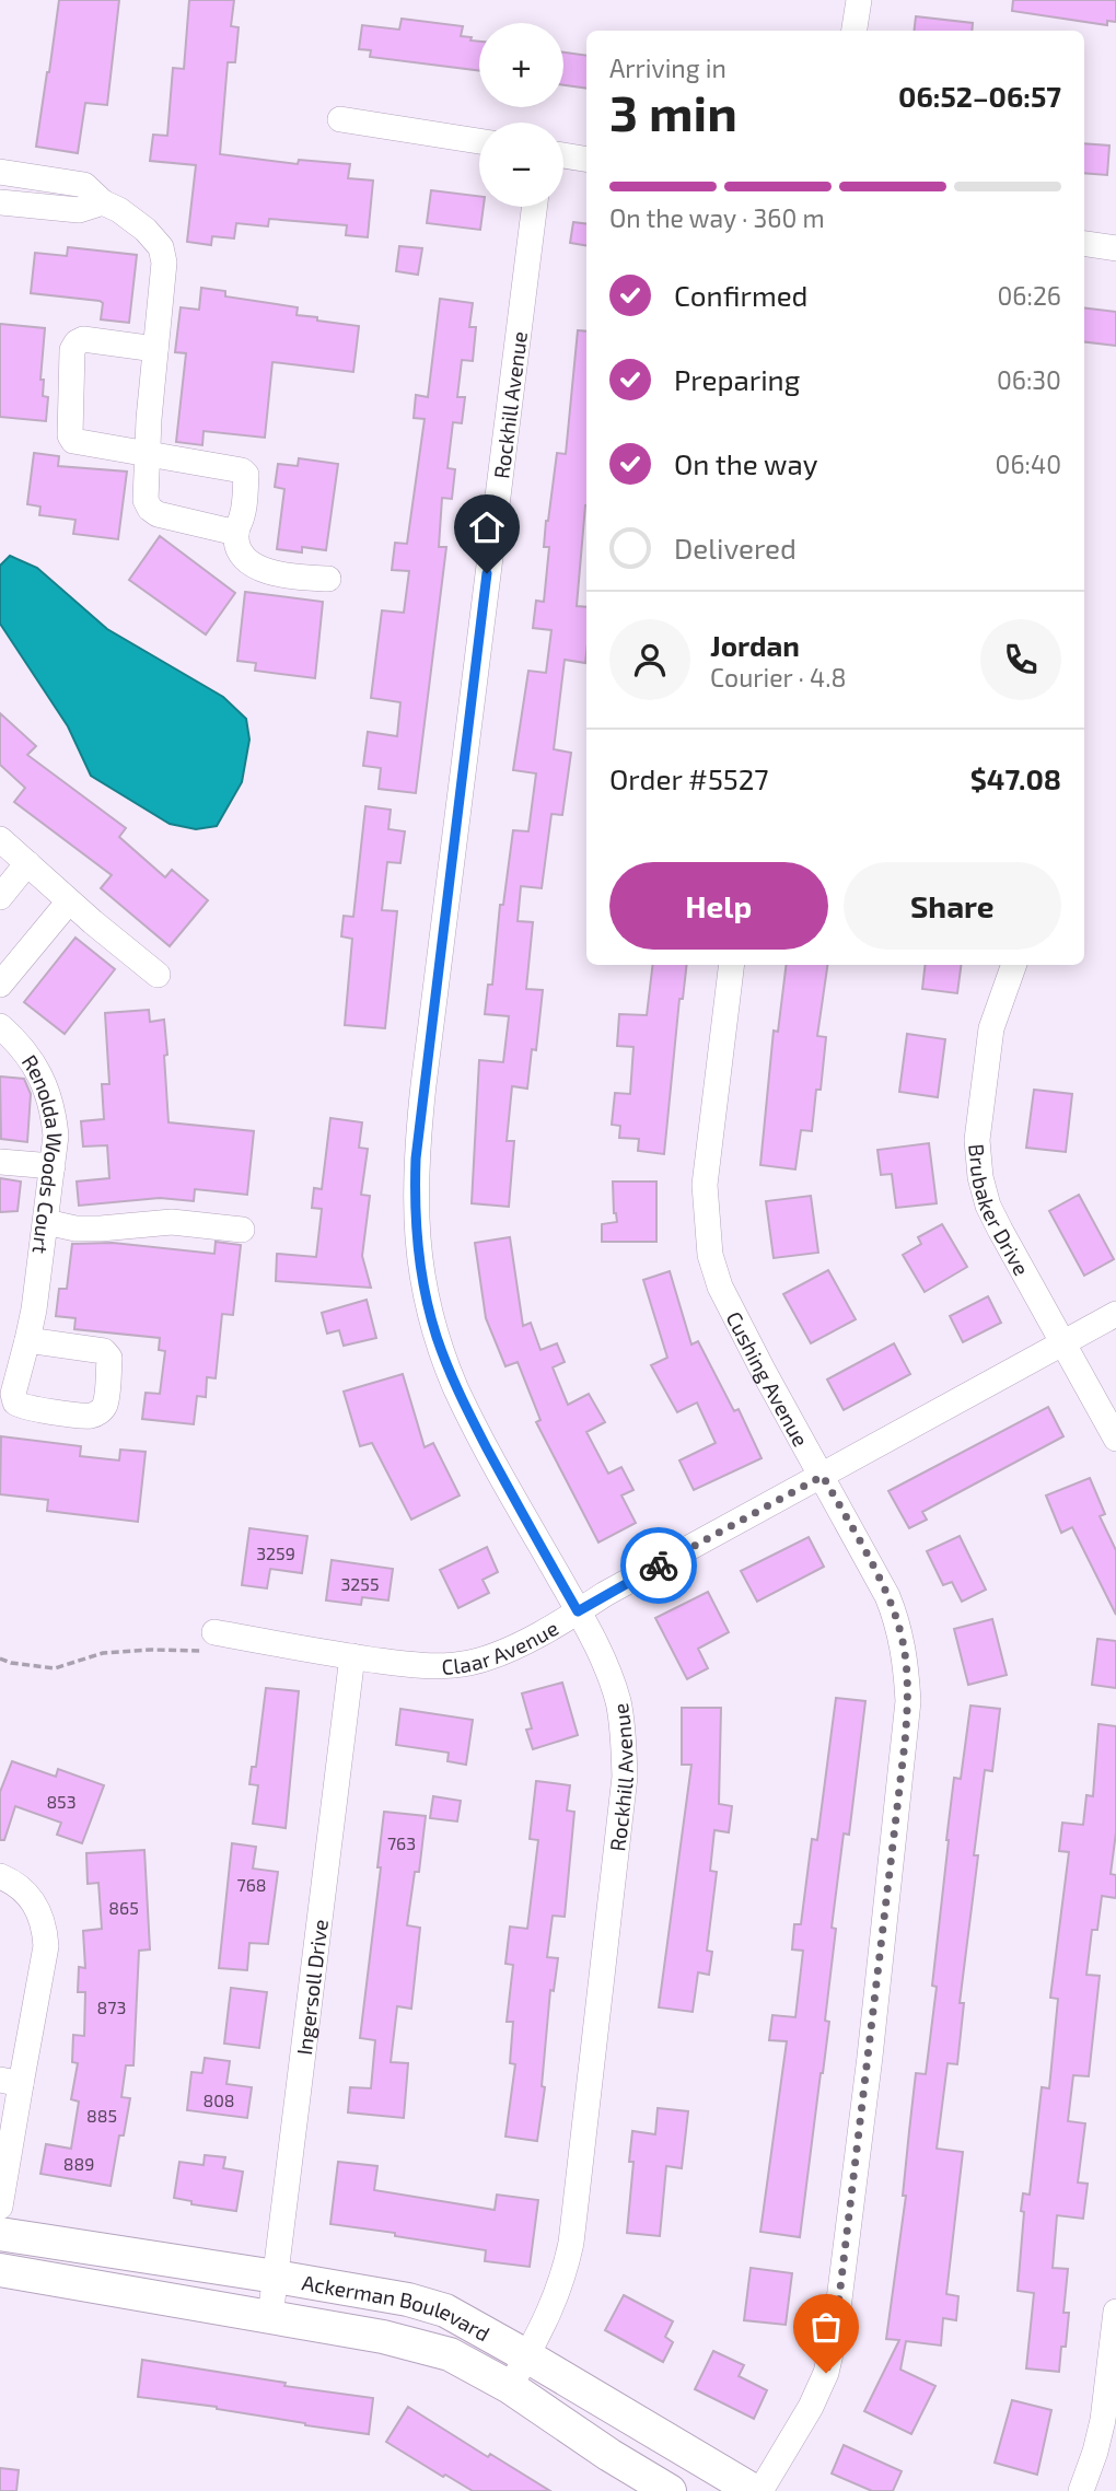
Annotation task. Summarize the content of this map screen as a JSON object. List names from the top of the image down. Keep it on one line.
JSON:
{"streets":{"street":["Rockhill Avenue","Renolda Woods Court","Brubaker Drive","Cushing Avenue","Claar Avenue","Ingersoll Drive","Ackerman Boulevard"]},"crossings":[["Rockhill Avenue","Claar Avenue"],["Rockhill Avenue","Ackerman Boulevard"],["Brubaker Drive","Claar Avenue"],["Cushing Avenue","Claar Avenue"],["Claar Avenue","Ingersoll Drive"],["Ingersoll Drive","Ackerman Boulevard"]],"house_numbers":["3259","3255","853","763","768","865","873","808","885","889"],"page":{"map_buttons":["+","−"],"heading":["3 min","Arriving in","06:52–06:57"],"panel":["Jordan","Courier · 4.8","Order #5527","$47.08"],"bar":"On the way · 360 m","list":[["Confirmed","06:26"],["Preparing","06:30"],["On the way","06:40"],"Delivered"],"buttons":["Help","Share"]}}
